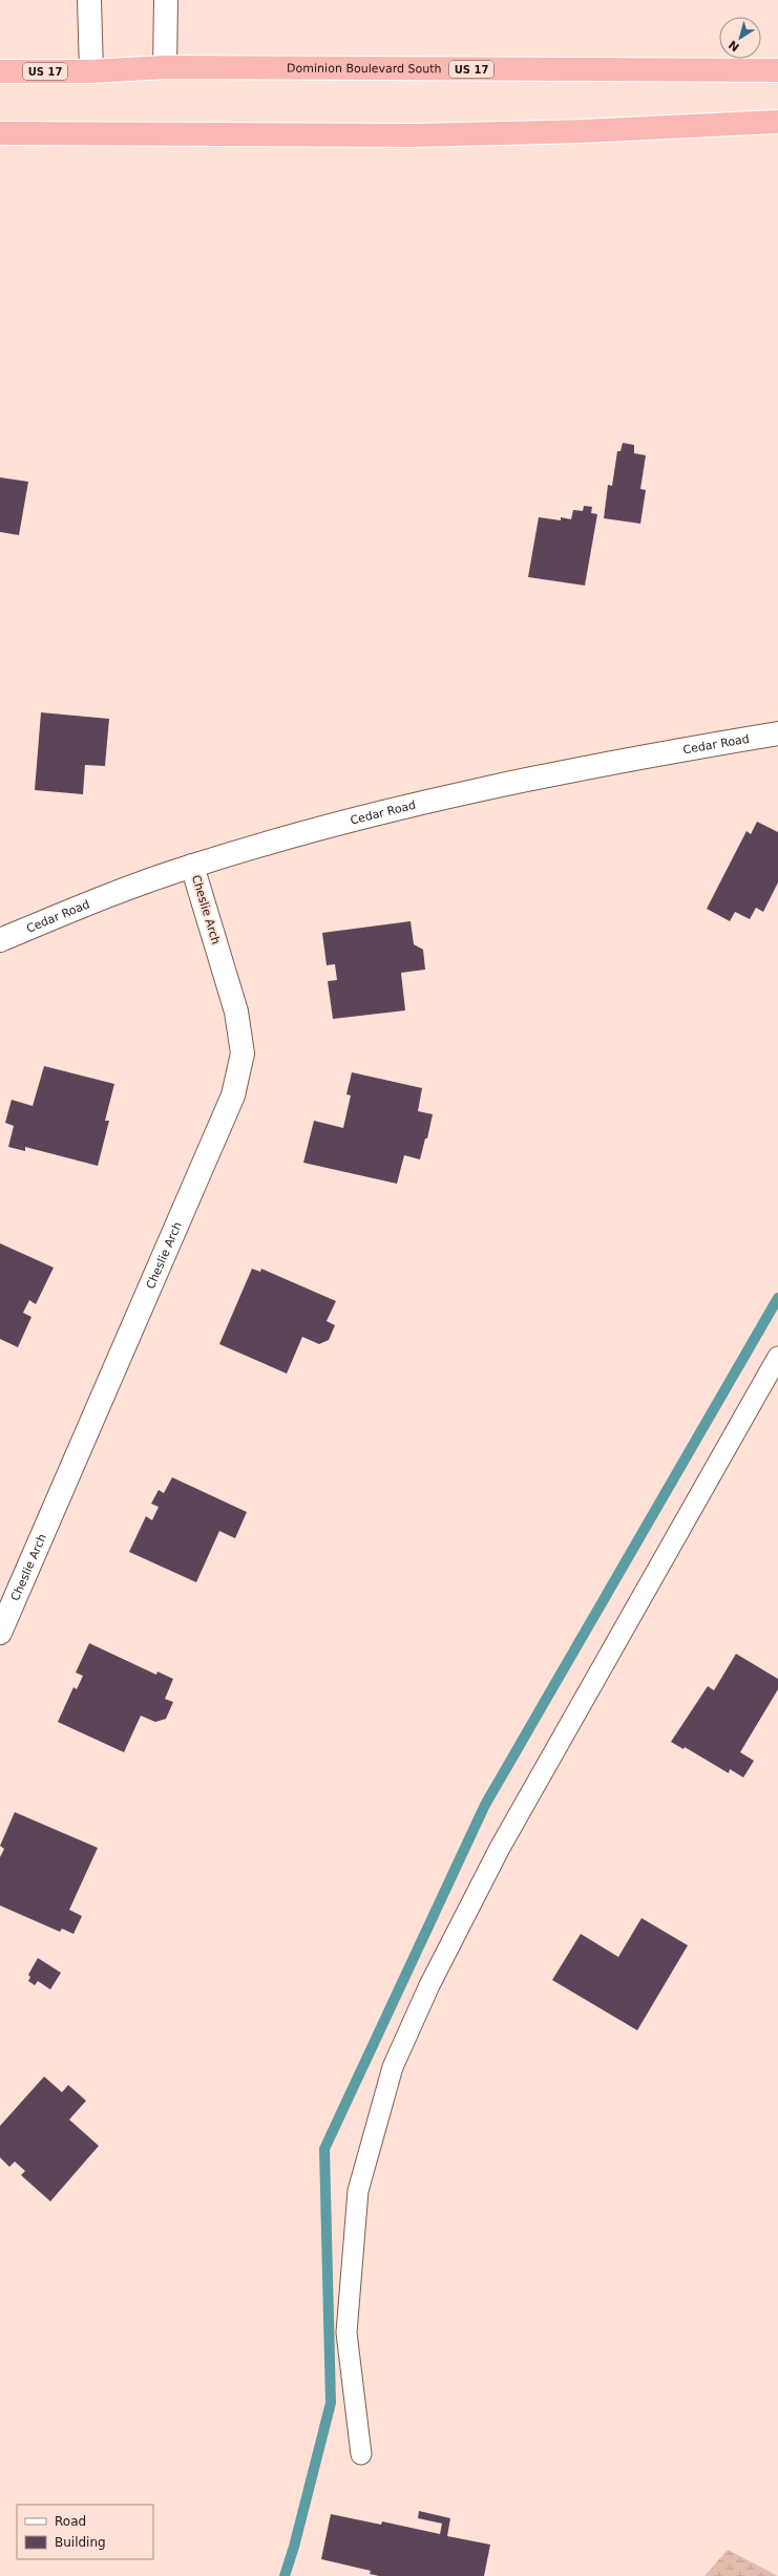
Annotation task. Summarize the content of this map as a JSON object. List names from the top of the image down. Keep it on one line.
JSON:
{"streets":{"highway":["Dominion Boulevard South","US 17"],"street":["Cedar Road","Cheslie Arch"]},"crossings":[["Cedar Road","Cheslie Arch"]],"legend":["Road","Building"],"north":"bottom left"}
